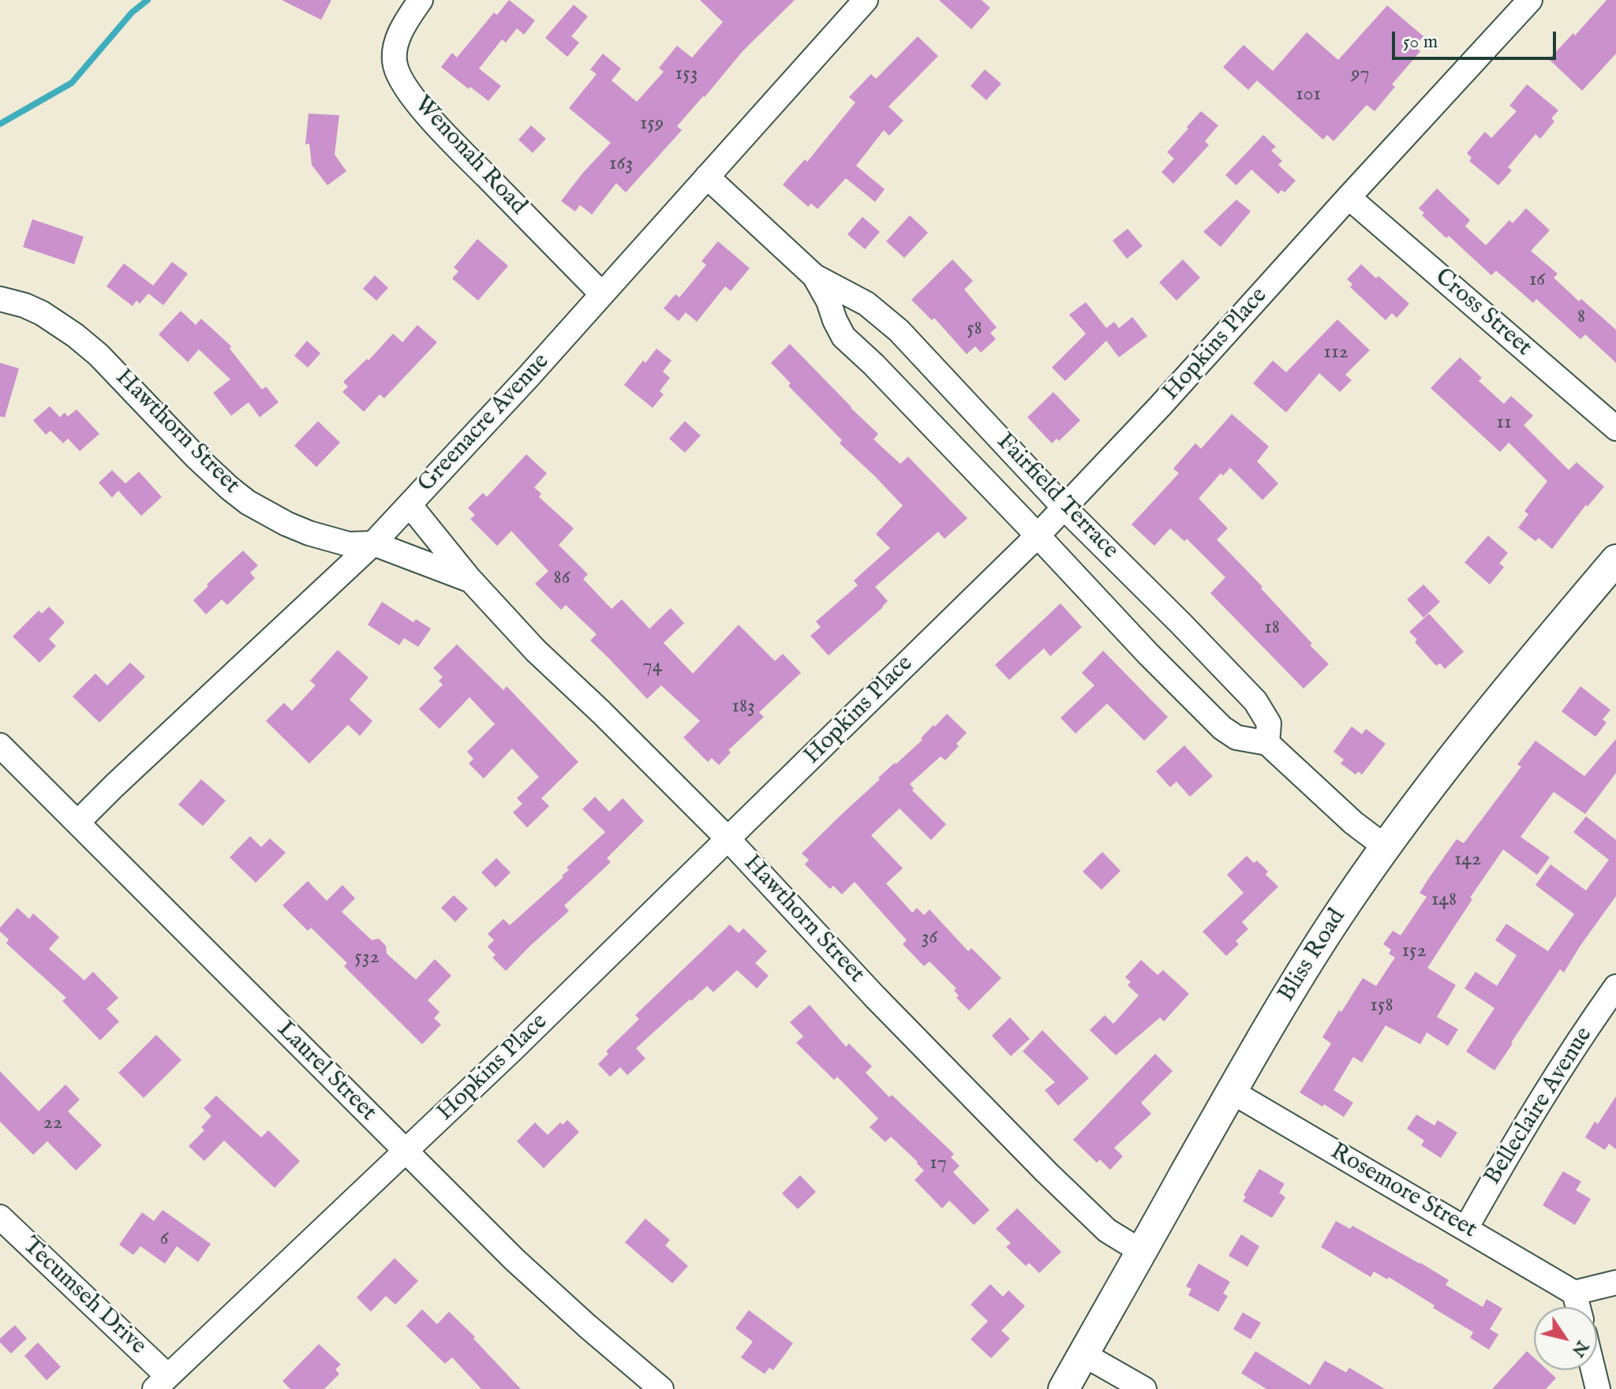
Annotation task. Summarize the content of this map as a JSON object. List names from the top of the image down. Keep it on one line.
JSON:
{"streets":{"main road":["Bliss Road"],"street":["Wenonah Road","Cross Street","Hopkins Place","Greenacre Avenue","Hawthorn Street","Fairfield Terrace","Laurel Street","Belleclaire Avenue","Rosemore Street","Tecumseh Drive"]},"crossings":[["Wenonah Road","Greenacre Avenue"],["Cross Street","Hopkins Place"],["Hopkins Place","Hawthorn Street"],["Hopkins Place","Fairfield Terrace"],["Hopkins Place","Laurel Street"],["Hopkins Place","Tecumseh Drive"],["Greenacre Avenue","Hawthorn Street"],["Greenacre Avenue","Fairfield Terrace"],["Greenacre Avenue","Laurel Street"],["Hawthorn Street","Bliss Road"],["Bliss Road","Rosemore Street"],["Belleclaire Avenue","Rosemore Street"]],"house_numbers":["153","97","101","159","163","16","8","58","112","11","86","18","74","183","142","148","36","152","532","158","22","17","6"],"scale_bar":"50 m","north":"bottom right"}
